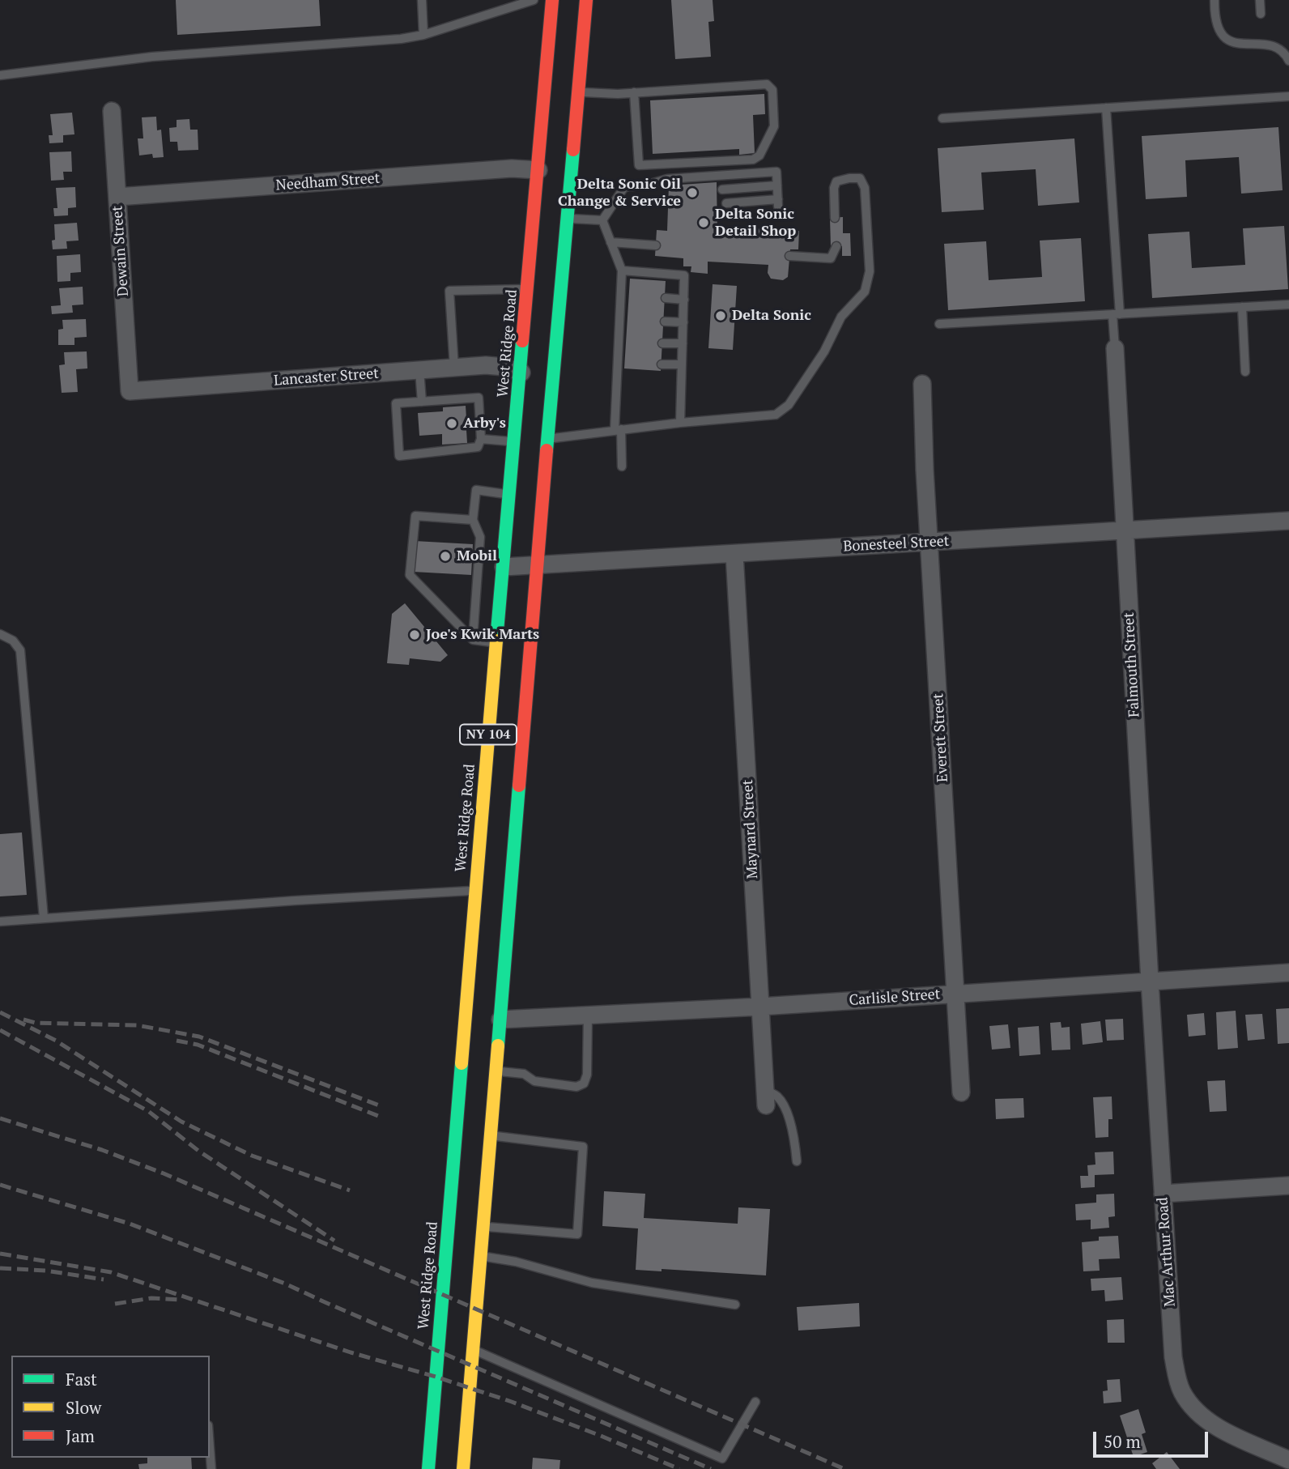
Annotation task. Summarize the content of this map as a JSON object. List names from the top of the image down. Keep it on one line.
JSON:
{"streets":{"highway":["West Ridge Road","NY 104"],"street":["Needham Street","Dewain Street","Lancaster Street","Bonesteel Street","Falmouth Street","Everett Street","Maynard Street","Carlisle Street","Mac Arthur Road"]},"crossings":[["Needham Street","Dewain Street"],["Needham Street","West Ridge Road"],["Dewain Street","Lancaster Street"],["West Ridge Road","Lancaster Street"],["West Ridge Road","Bonesteel Street"],["Bonesteel Street","Falmouth Street"],["Bonesteel Street","NY 104"],["Bonesteel Street","Everett Street"],["Bonesteel Street","Maynard Street"],["Falmouth Street","Carlisle Street"],["Falmouth Street","Mac Arthur Road"],["NY 104","Carlisle Street"],["Everett Street","Carlisle Street"],["Maynard Street","Carlisle Street"],["Carlisle Street","Mac Arthur Road"]],"places":["Delta Sonic Oil Change & Service","Delta Sonic Detail Shop","Delta Sonic","Arby's","Mobil","Joe's Kwik Marts"],"legend":["Fast","Slow","Jam"],"scale_bar":"50 m"}
